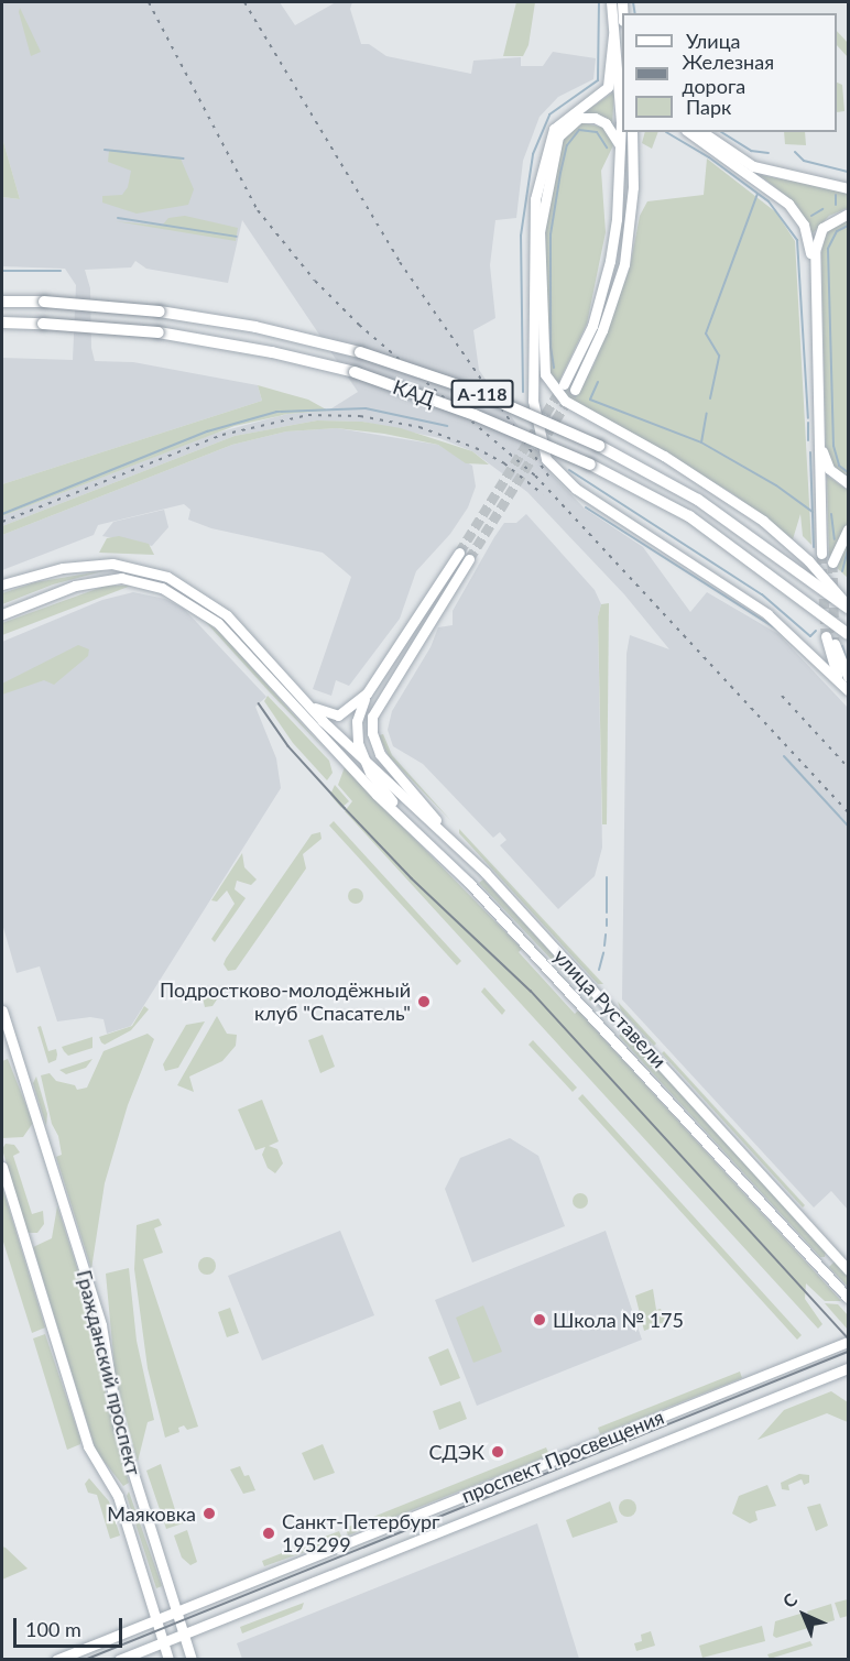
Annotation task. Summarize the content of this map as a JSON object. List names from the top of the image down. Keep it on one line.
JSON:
{"streets":{"highway":["КАД","А-118"],"main road":["улица Руставели","Гражданский проспект","проспект Просвещения"]},"crossings":[["Гражданский проспект","проспект Просвещения"]],"places":["Подростково-молодёжный клуб \"Спасатель\"","Школа № 175","СДЭК","Маяковка","Санкт-Петербург 195299"],"legend":["Улица","Железная дорога","Парк"],"scale_bar":"100 m","north":"top left"}
